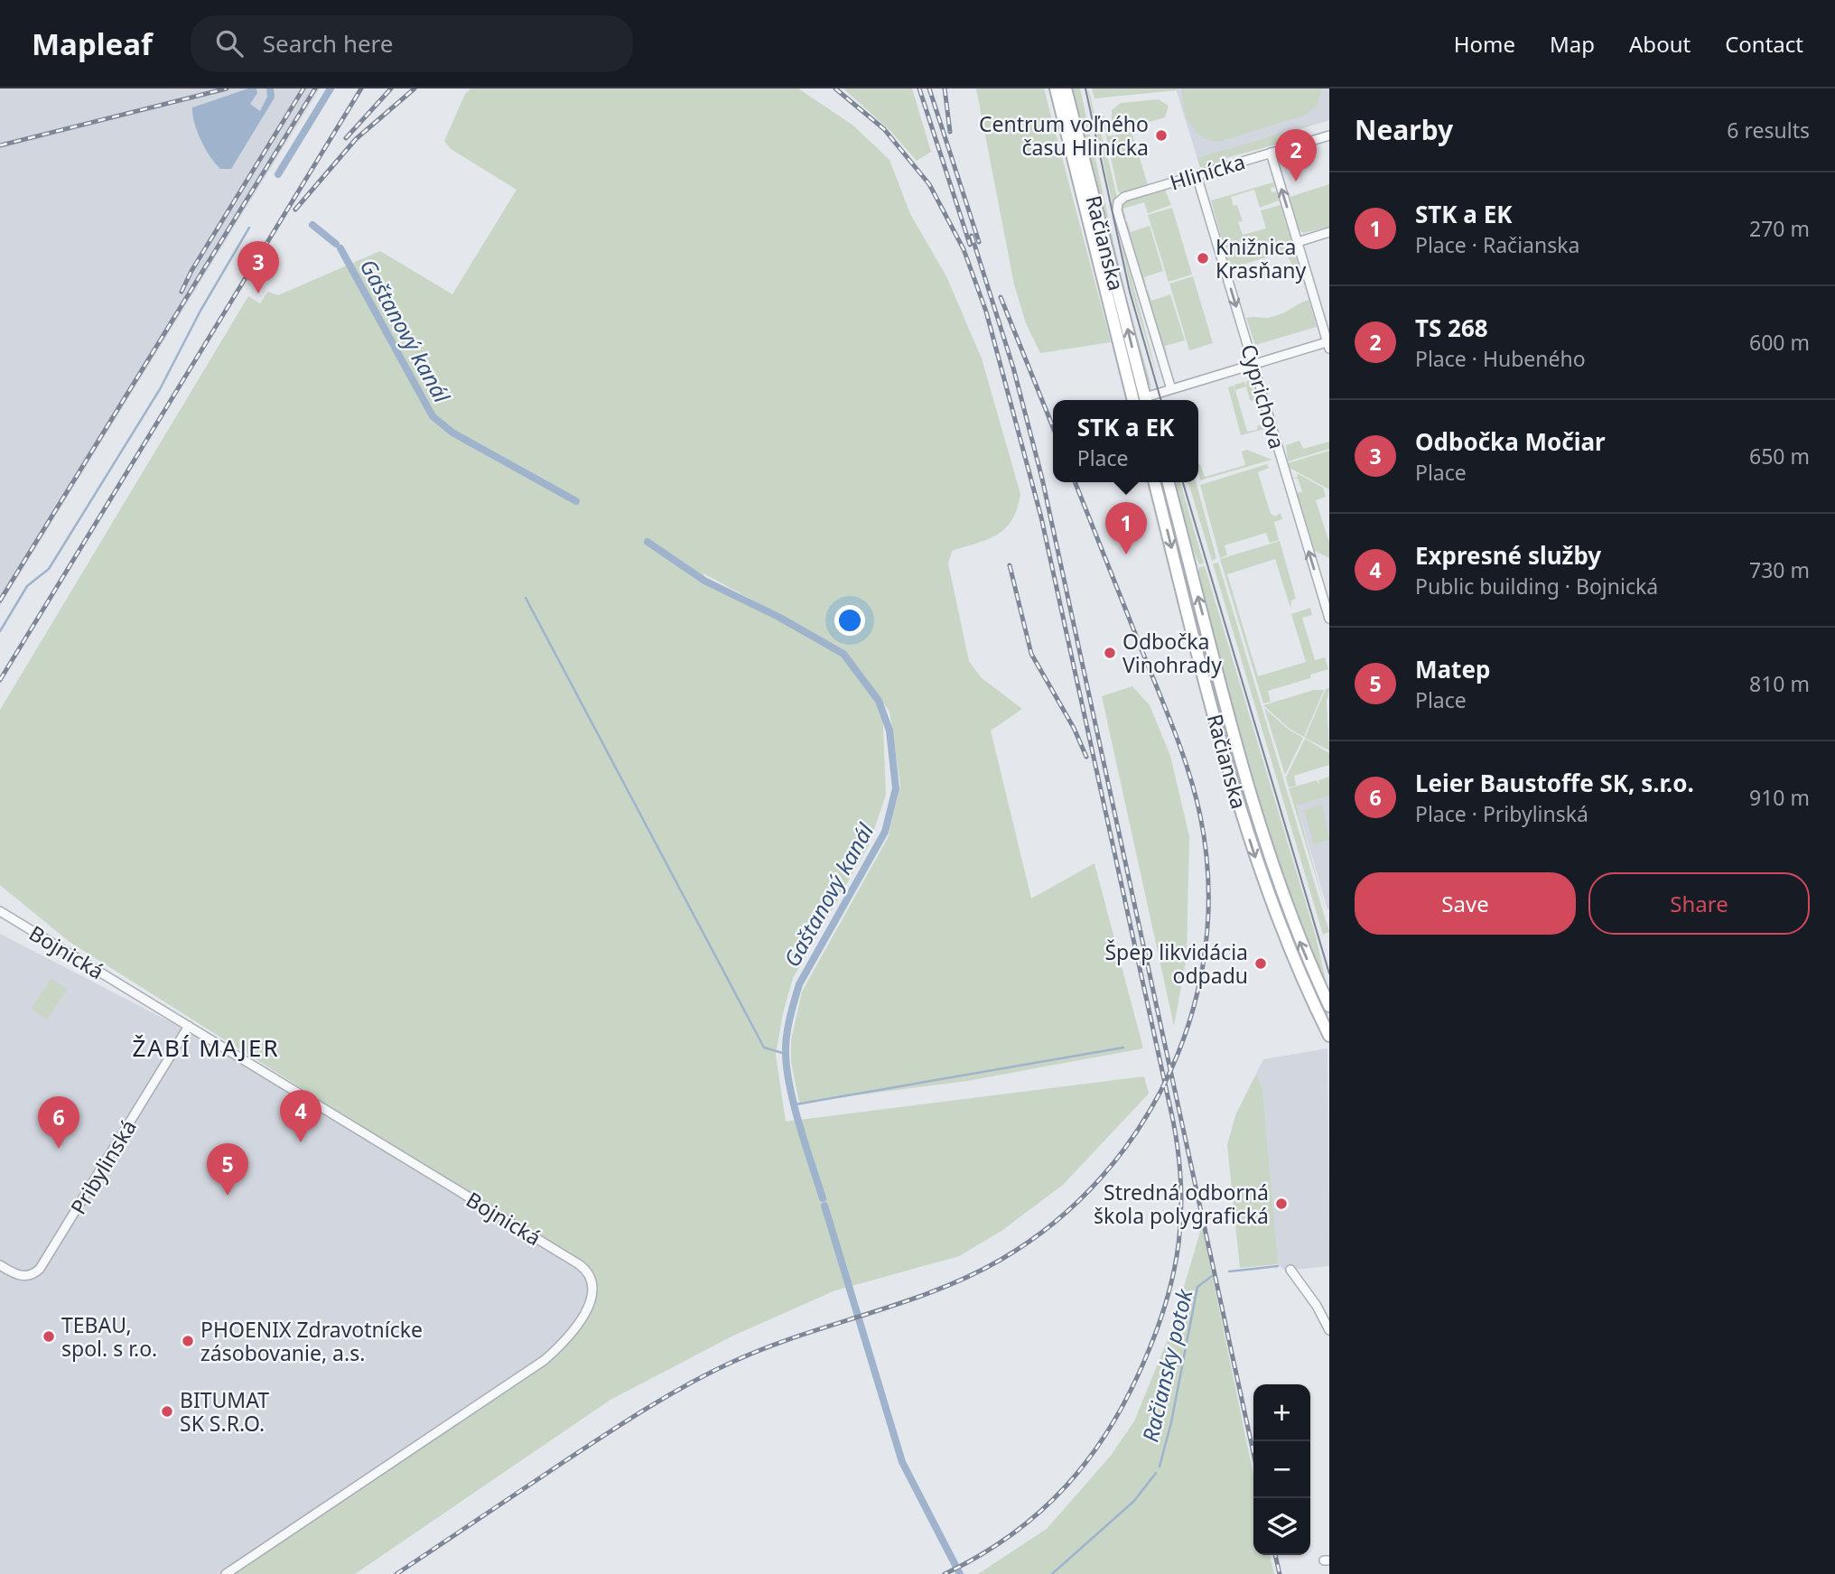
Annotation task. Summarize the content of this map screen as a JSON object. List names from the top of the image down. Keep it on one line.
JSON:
{"streets":{"main road":["Račianska"],"street":["Hlinícka","Cyprichova","Bojnická","Pribylinská"]},"crossings":[["Hlinícka","Račianska"],["Hlinícka","Cyprichova"],["Bojnická","Pribylinská"]],"districts":["ŽABÍ MAJER"],"water":["Gaštanový kanál","Račiansky potok"],"places":["Centrum voľného času Hlinícka","Knižnica Krasňany","Odbočka Vinohrady","Špep likvidácia odpadu","Stredná odborná škola polygrafická","TEBAU, spol. s r.o.","PHOENIX Zdravotnícke zásobovanie, a.s.","BITUMAT SK S.R.O."],"page":{"header":"Mapleaf","search":"Search here","nav":["Home","Map","About","Contact"],"heading":["Nearby","6 results"],"pins":["2","3","1","4","6","5"],"list":[{"mark":"1","name":"STK a EK","note":"Place · Račianska","value":"270 m"},{"mark":"2","name":"TS 268","note":"Place · Hubeného","value":"600 m"},{"mark":"3","name":"Odbočka Močiar","note":"Place","value":"650 m"},{"mark":"4","name":"Expresné služby","note":"Public building · Bojnická","value":"730 m"},{"mark":"5","name":"Matep","note":"Place","value":"810 m"},{"mark":"6","name":"Leier Baustoffe SK, s.r.o.","note":"Place · Pribylinská","value":"910 m"}],"popup":["STK a EK","Place"],"buttons":["Save","Share"],"map_buttons":["+","−"]}}
